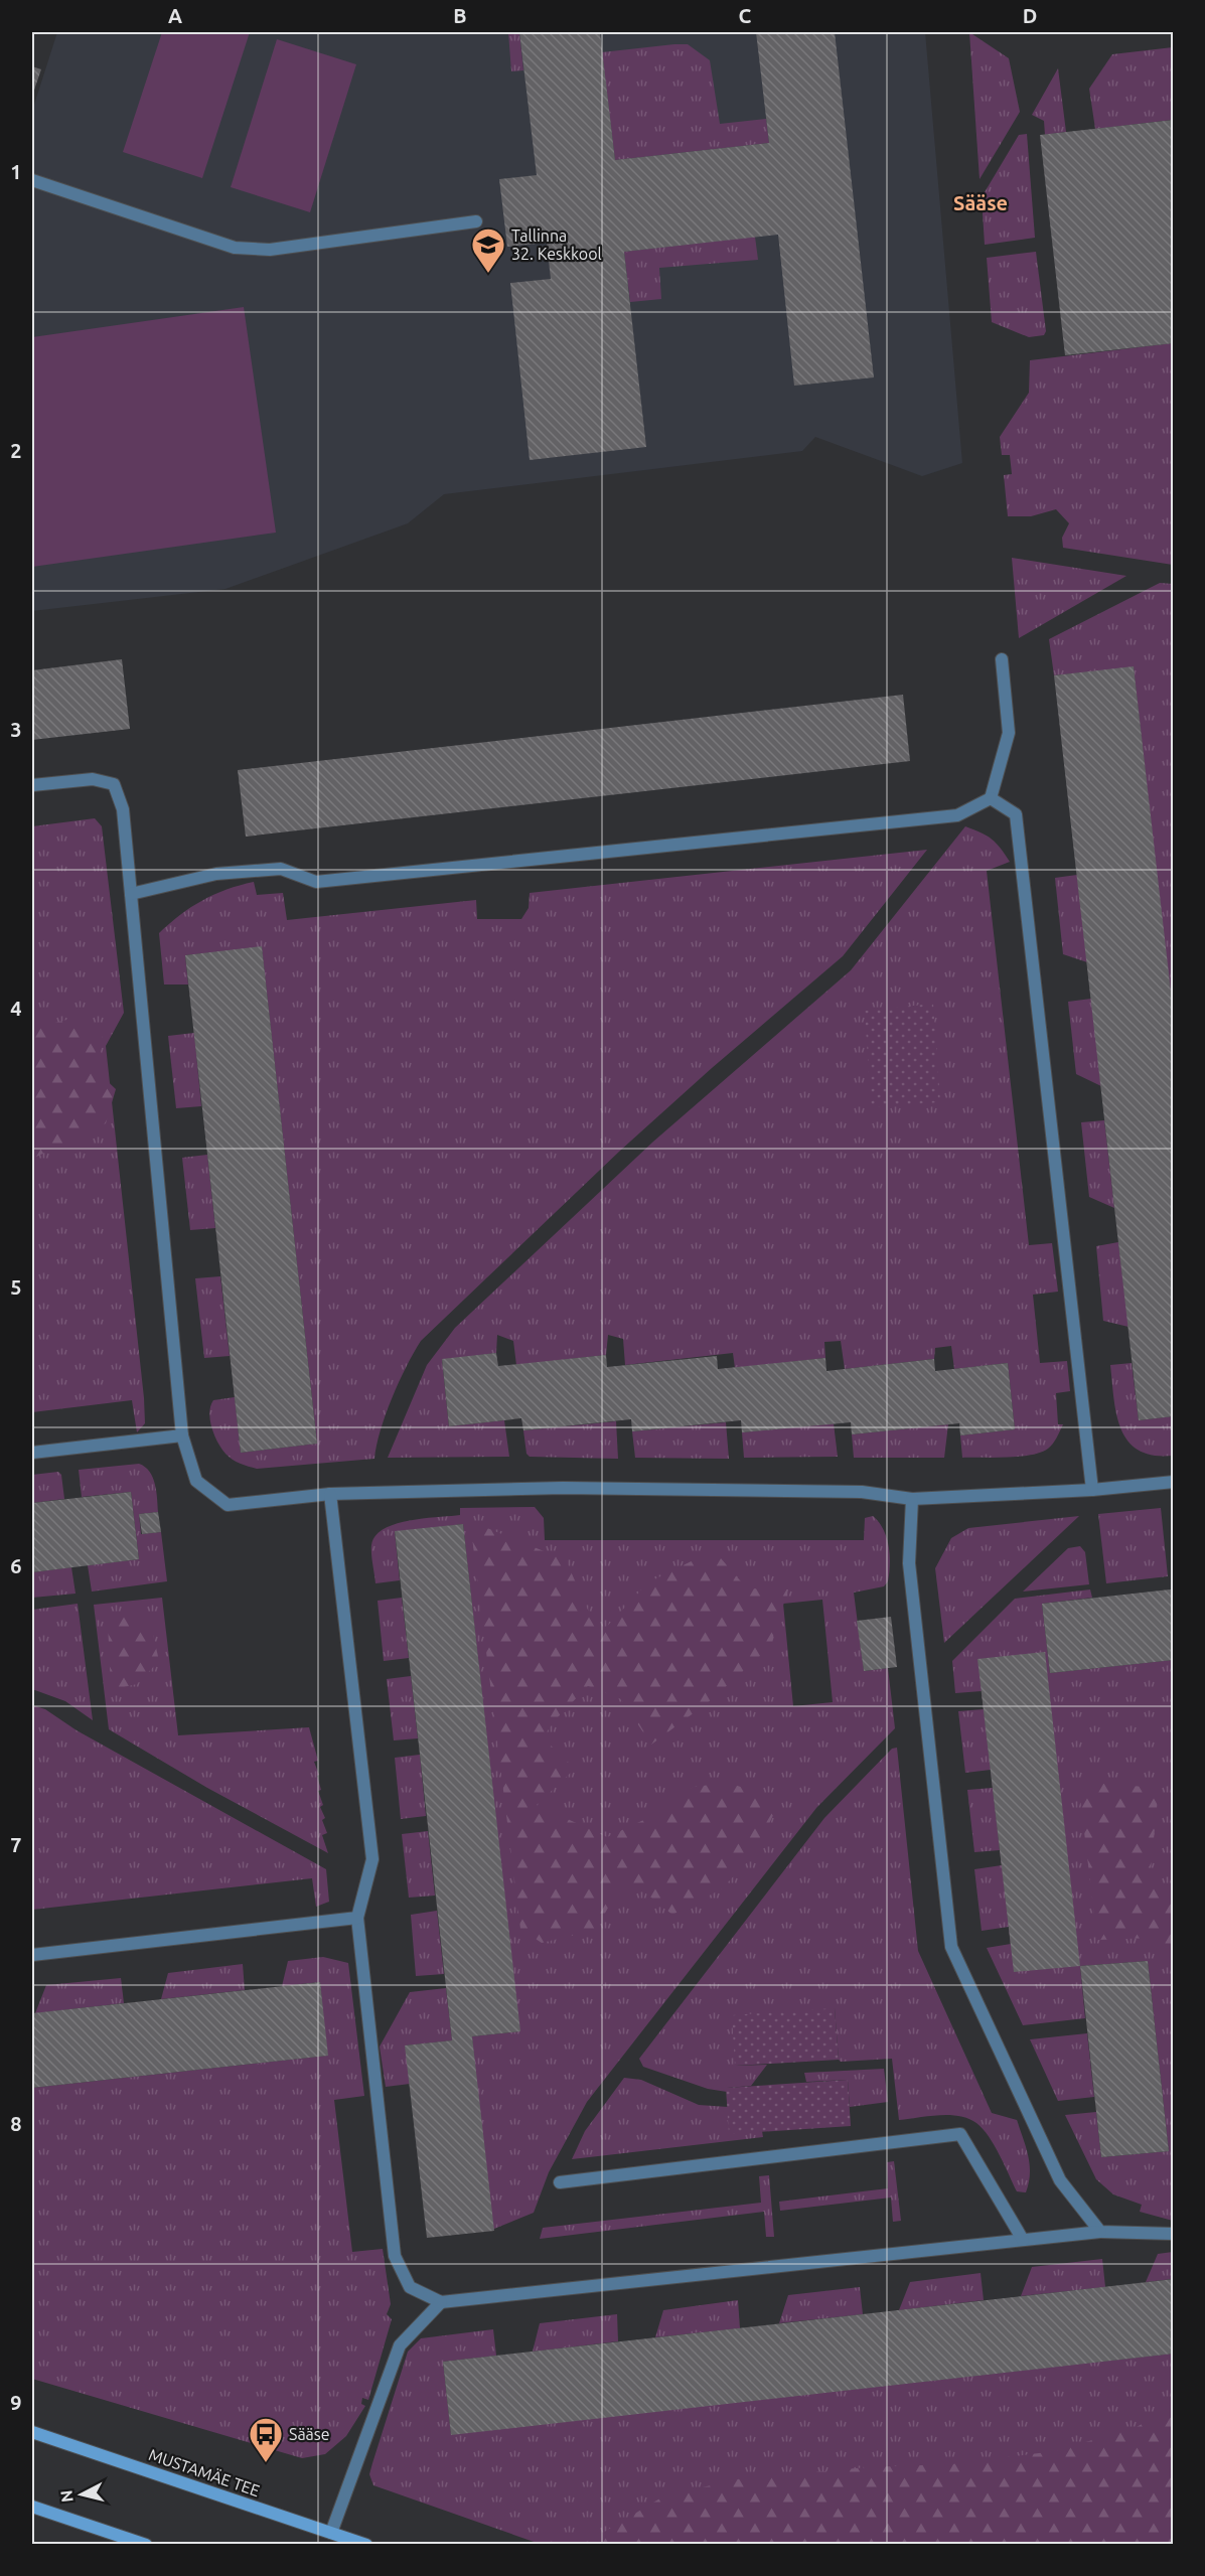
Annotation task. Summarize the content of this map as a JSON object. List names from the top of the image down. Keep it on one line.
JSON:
{"streets":{"main road":["MUSTAMÄE TEE"]},"districts":["Sääse"],"places":{"school or university":["Tallinna 32. Keskkool"],"bus stop":["Sääse"]},"north":"left","grid":{"columns":["A","B","C","D"],"rows":["1","2","3","4","5","6","7","8","9"]}}
